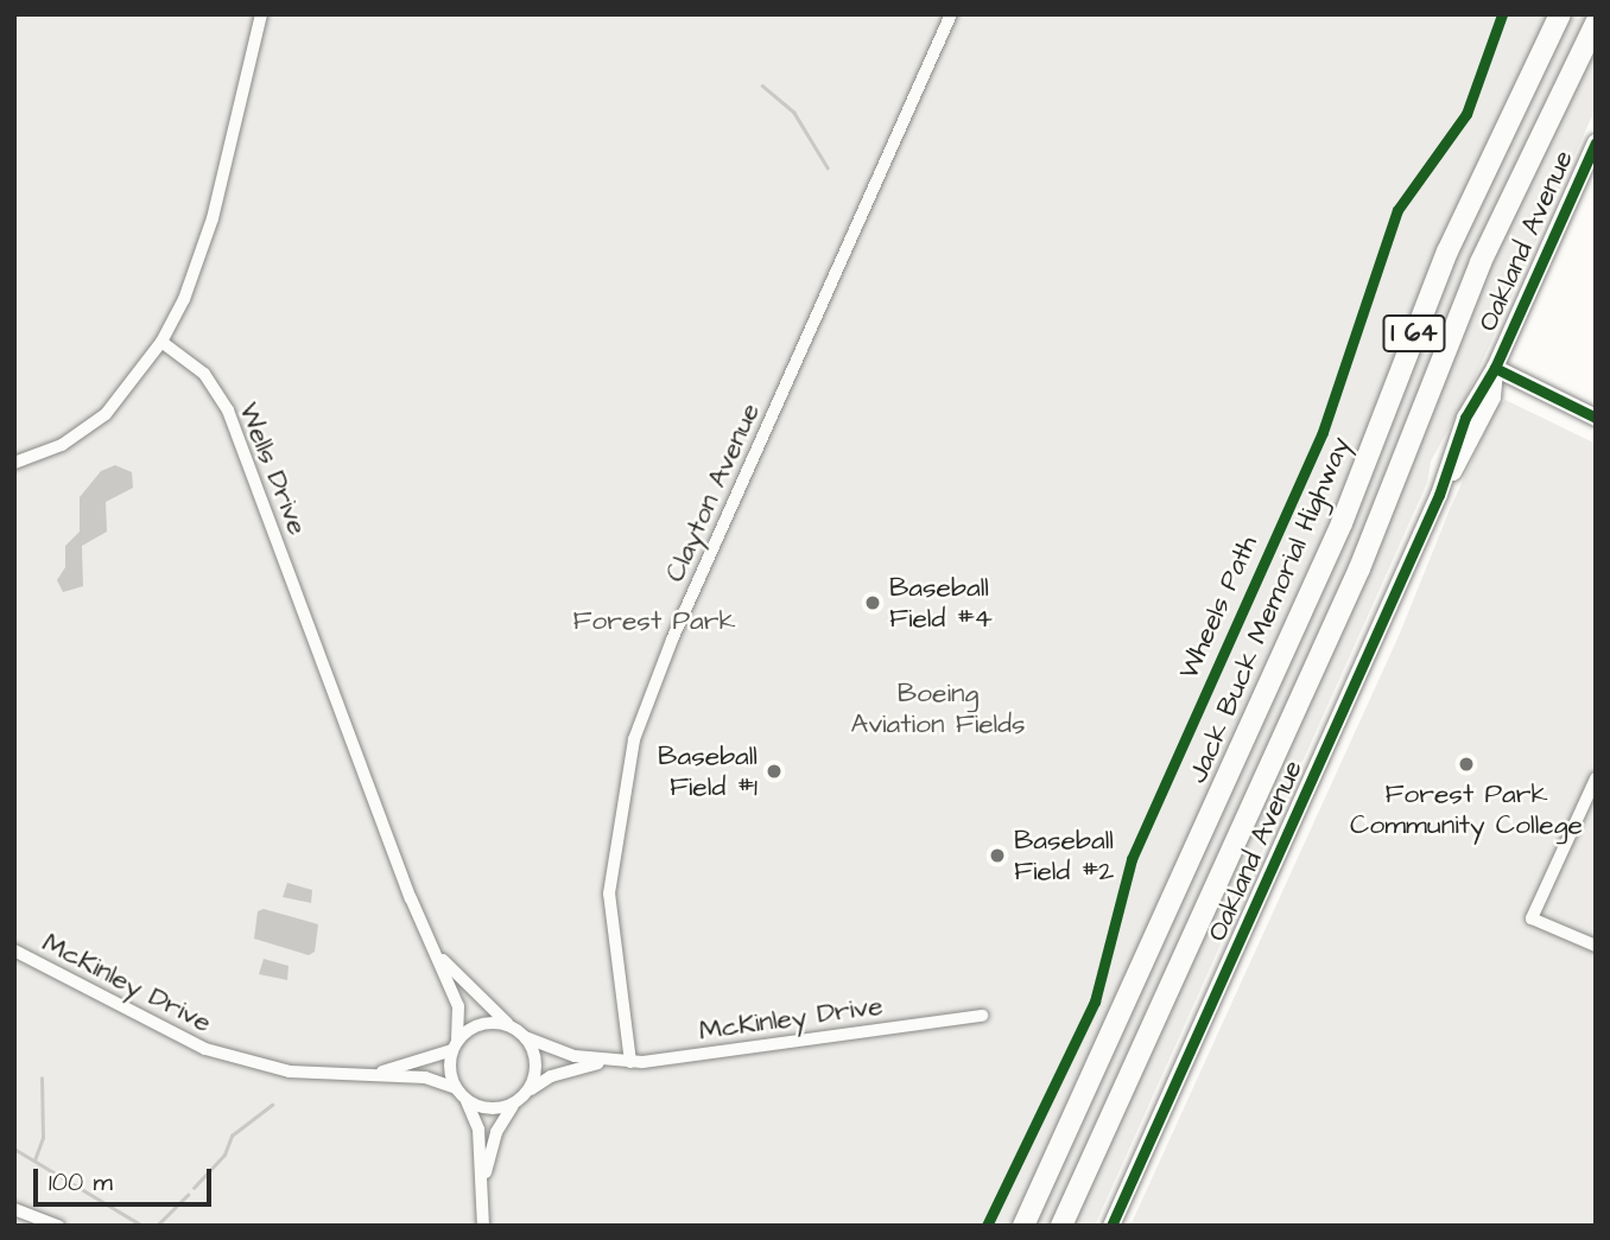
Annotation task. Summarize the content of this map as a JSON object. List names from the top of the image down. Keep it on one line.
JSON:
{"streets":{"highway":["I 64","Jack Buck Memorial Highway"],"street":["Oakland Avenue","Wells Drive","Clayton Avenue","McKinley Drive"],"cycle path":["Wheels Path"]},"crossings":[["Wells Drive","McKinley Drive"],["Clayton Avenue","McKinley Drive"]],"parks":["Forest Park","Boeing Aviation Fields"],"places":["Baseball Field #4","Forest Park Community College","Baseball Field #1","Baseball Field #2"],"scale_bar":"100 m"}
